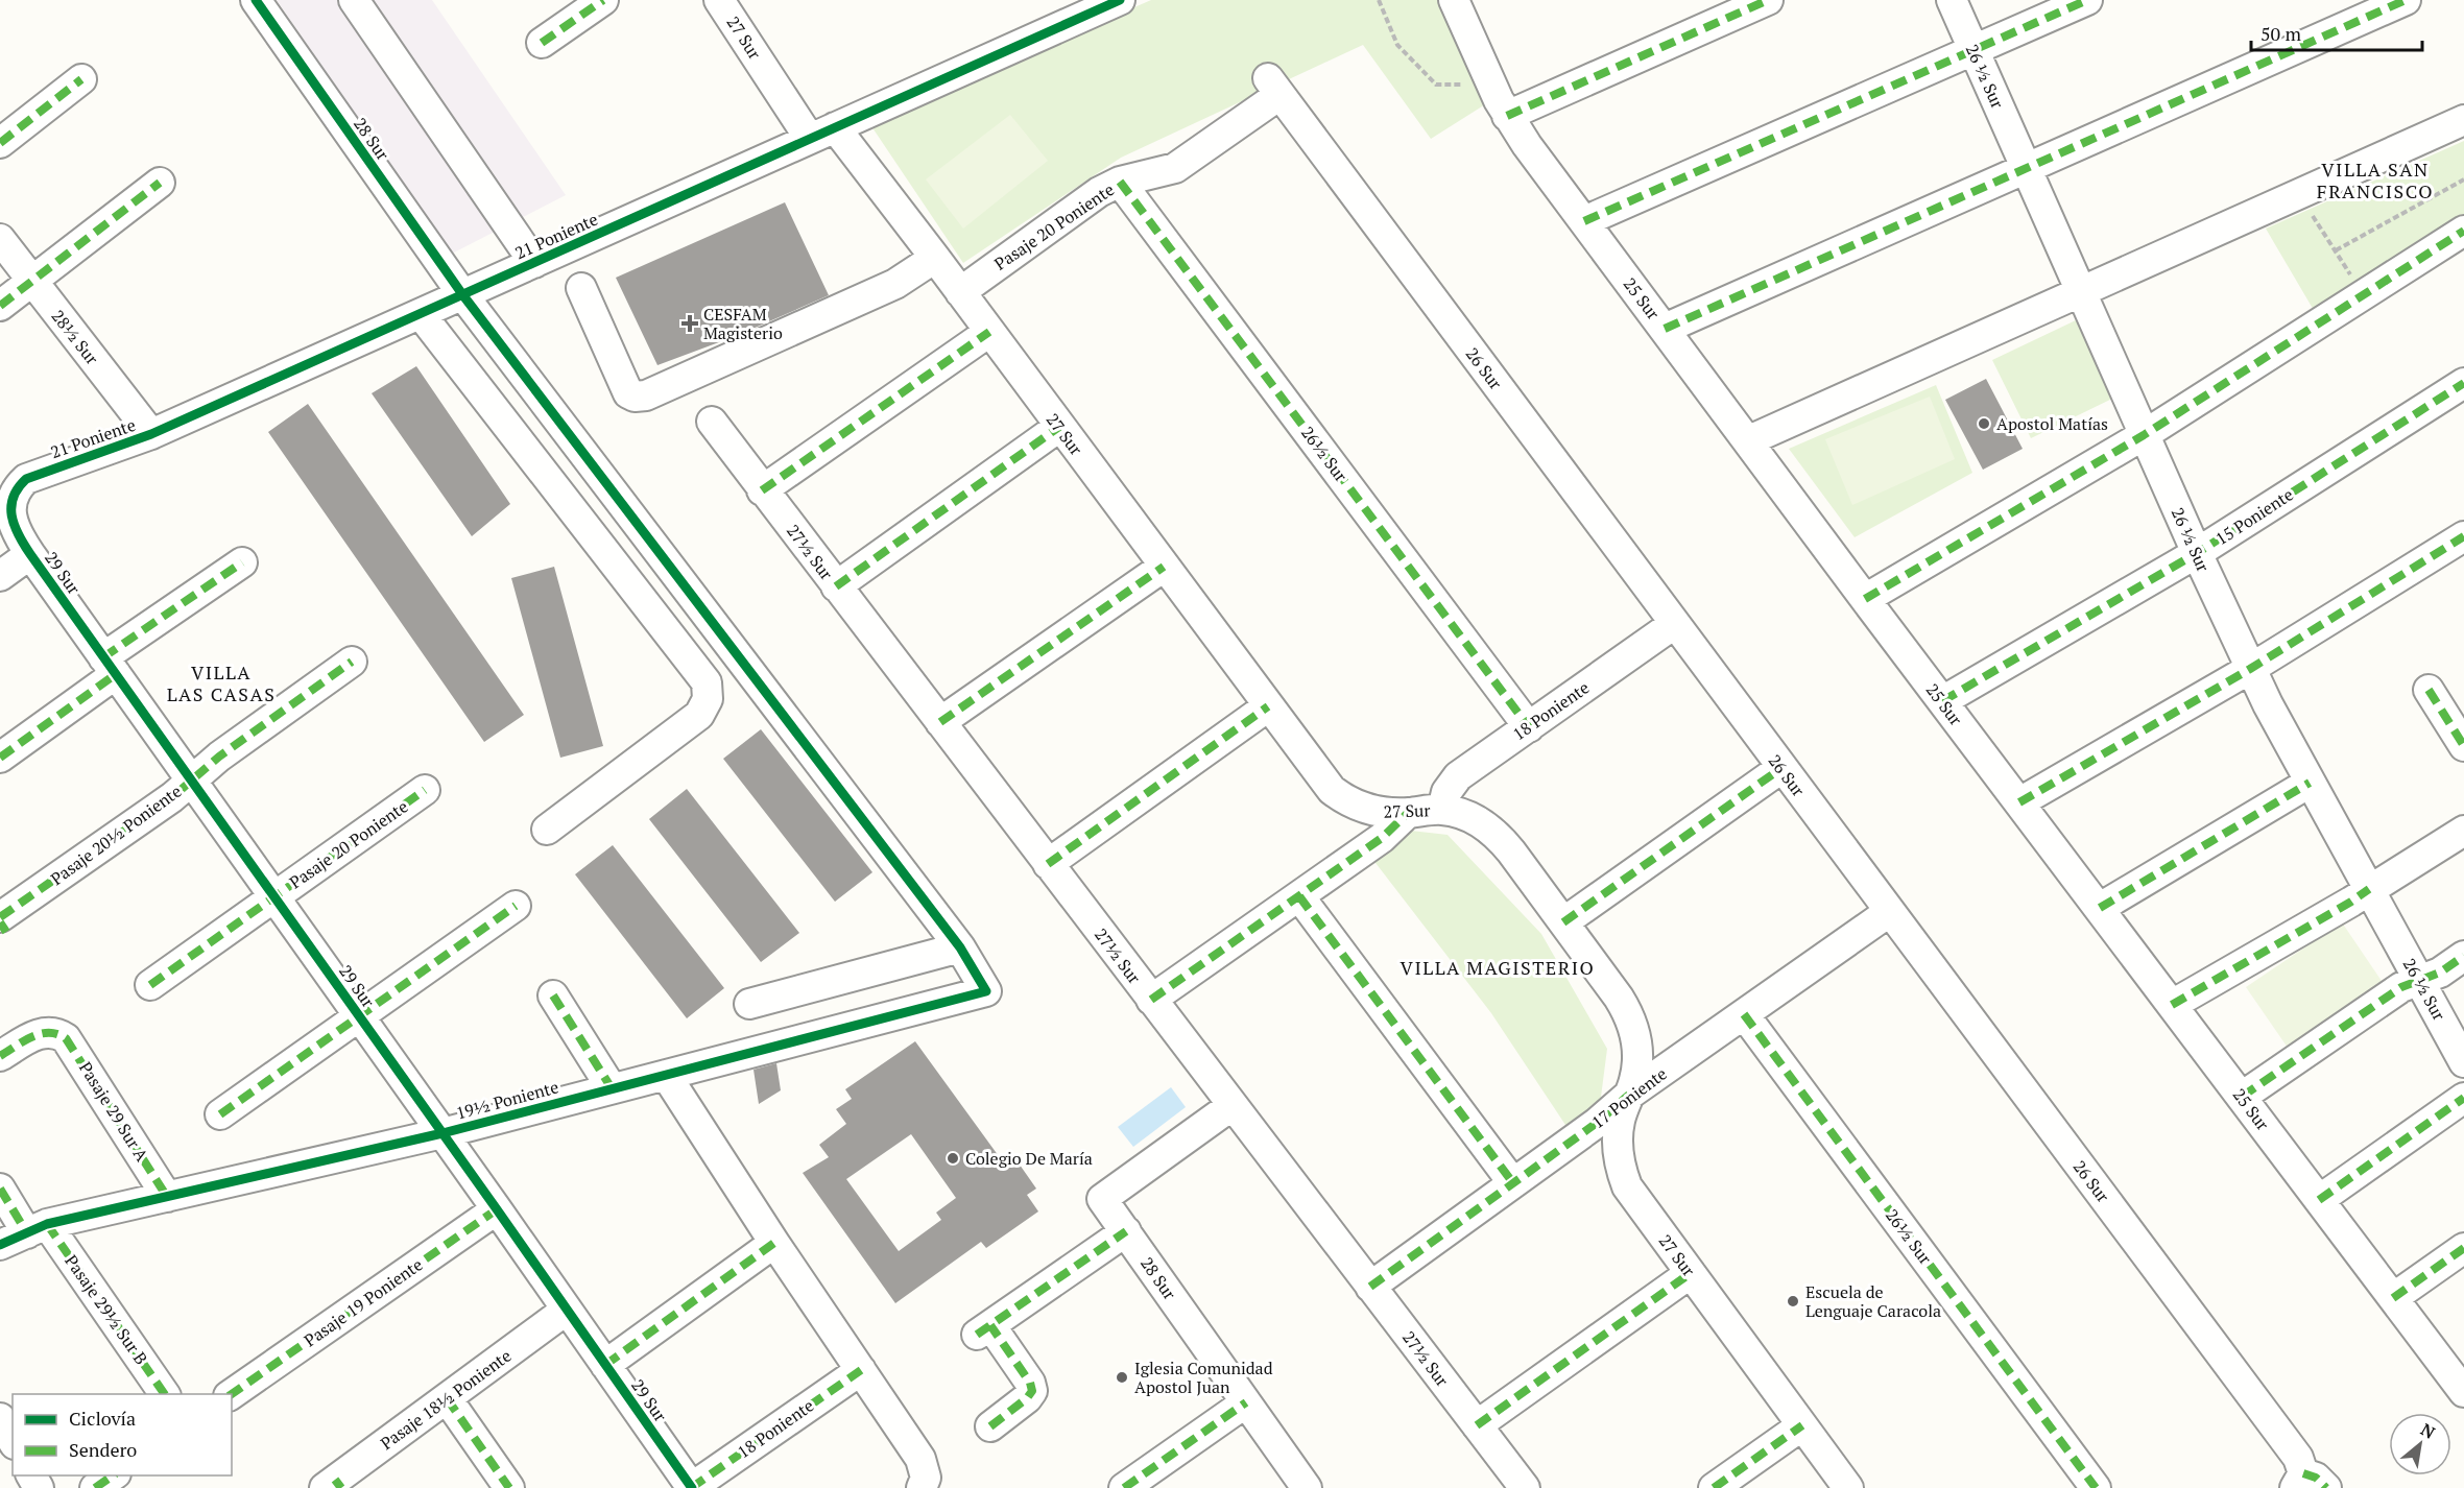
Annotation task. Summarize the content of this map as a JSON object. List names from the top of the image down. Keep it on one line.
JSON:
{"streets":{"street":["27 Sur","26 ½ Sur","28 Sur","Pasaje 20 Poniente","21 Poniente","25 Sur","28½ Sur","26 Sur","26½ Sur","15 Poniente","27½ Sur","29 Sur","18 Poniente","Pasaje 20½ Poniente","17 Poniente","19½ Poniente","Pasaje 29 Sur A","Pasaje 19 Poniente","Pasaje 29½ Sur B","Pasaje 18½ Poniente"]},"crossings":[["27 Sur","Pasaje 20 Poniente"],["27 Sur","21 Poniente"],["27 Sur","18 Poniente"],["27 Sur","17 Poniente"],["26 ½ Sur","15 Poniente"],["28 Sur","21 Poniente"],["28 Sur","27½ Sur"],["28 Sur","19½ Poniente"],["Pasaje 20 Poniente","26 Sur"],["Pasaje 20 Poniente","26½ Sur"],["Pasaje 20 Poniente","29 Sur"],["21 Poniente","28½ Sur"],["21 Poniente","29 Sur"],["25 Sur","15 Poniente"],["26 Sur","18 Poniente"],["26 Sur","17 Poniente"],["26½ Sur","18 Poniente"],["26½ Sur","17 Poniente"],["27½ Sur","17 Poniente"],["29 Sur","18 Poniente"],["29 Sur","Pasaje 20½ Poniente"],["29 Sur","19½ Poniente"],["29 Sur","Pasaje 19 Poniente"],["29 Sur","Pasaje 18½ Poniente"],["19½ Poniente","Pasaje 29 Sur A"],["19½ Poniente","Pasaje 29½ Sur B"]],"districts":["VILLA SAN FRANCISCO","VILLA LAS CASAS","VILLA MAGISTERIO"],"places":{"health":["CESFAM Magisterio"],"other":["Apostol Matías","Colegio De María","Escuela de Lenguaje Caracola","Iglesia Comunidad Apostol Juan"]},"legend":["Ciclovía","Sendero"],"scale_bar":"50 m","north":"top right"}
